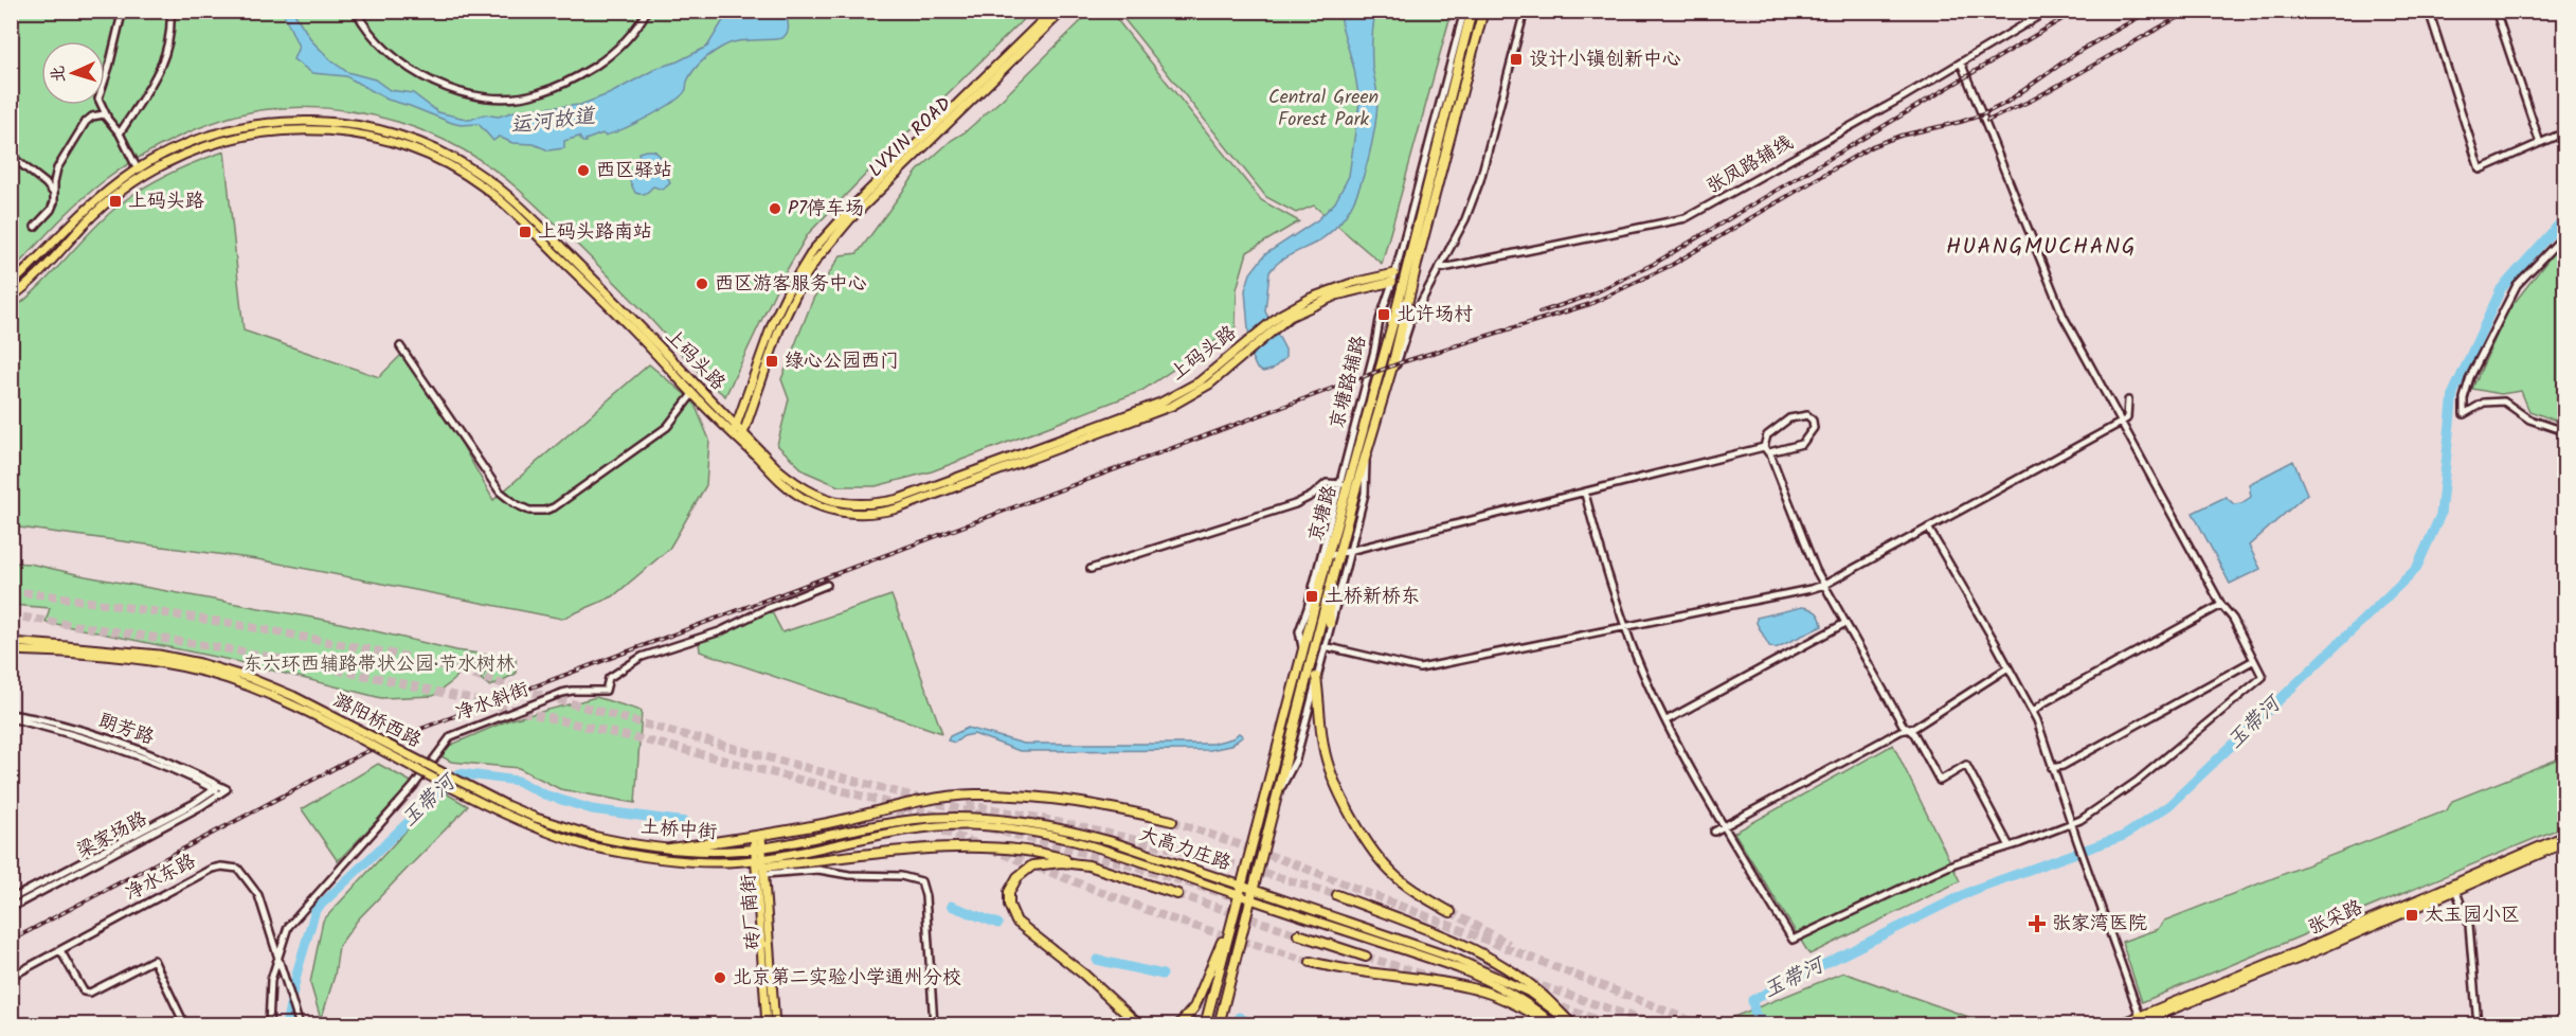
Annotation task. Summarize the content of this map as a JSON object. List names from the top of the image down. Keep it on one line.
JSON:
{"streets":{"highway":["京塘路"],"main road":["LVXIN ROAD","上码头路","潞阳桥西路","土桥中街","大高力庄路","砖厂南街","张采路"],"street":["张凤路辅线","京塘路辅路","净水斜街","朗芳路","梁家场路","净水东路"]},"crossings":[["LVXIN ROAD","上码头路"],["张凤路辅线","京塘路辅路"],["上码头路","京塘路辅路"],["京塘路辅路","京塘路"],["京塘路","大高力庄路"],["净水斜街","净水东路"],["潞阳桥西路","土桥中街"],["潞阳桥西路","大高力庄路"],["潞阳桥西路","砖厂南街"],["朗芳路","梁家场路"],["土桥中街","大高力庄路"],["土桥中街","砖厂南街"],["大高力庄路","砖厂南街"]],"districts":["HUANGMUCHANG"],"water":["运河故道","玉带河"],"parks":["Central Green Forest Park","东六环西辅路带状公园·节水树林"],"places":{"transit":["设计小镇创新中心","上码头路","上码头路南站","北许场村","绿心公园西门","土桥新桥东","太玉园小区"],"other":["西区驿站","P7停车场","西区游客服务中心","北京第二实验小学通州分校"],"health":["张家湾医院"]},"north":"left"}
